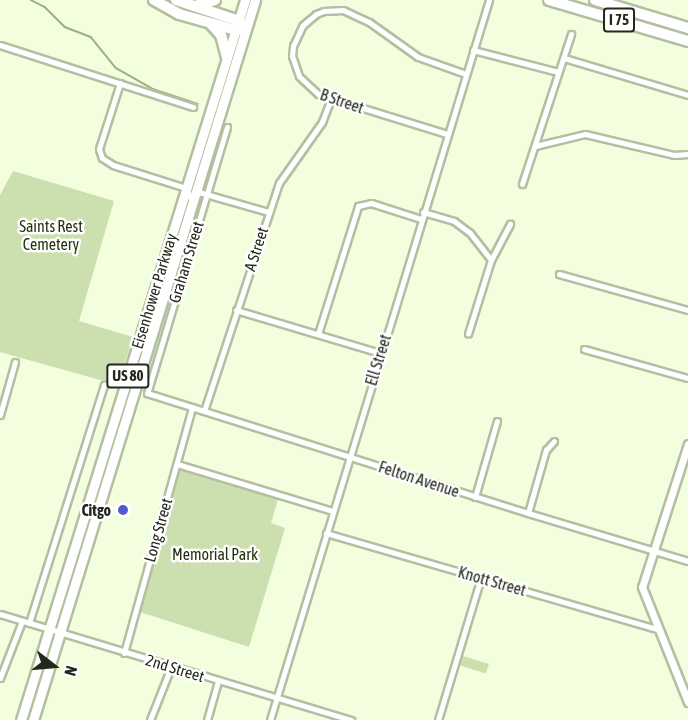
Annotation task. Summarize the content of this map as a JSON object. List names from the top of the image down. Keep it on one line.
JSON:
{"streets":{"highway":["I 75"],"main road":["Eisenhower Parkway","US 80"],"street":["B Street","A Street","Graham Street","Ell Street","Felton Avenue","Long Street","Knott Street","2nd Street"]},"crossings":[["B Street","A Street"],["B Street","Ell Street"],["A Street","Felton Avenue"],["Graham Street","Felton Avenue"],["Eisenhower Parkway","2nd Street"],["Ell Street","Felton Avenue"],["Ell Street","Knott Street"],["Ell Street","2nd Street"],["Felton Avenue","Long Street"],["Long Street","2nd Street"]],"parks":["Saints Rest Cemetery","Memorial Park"],"places":["Citgo"],"north":"right"}
